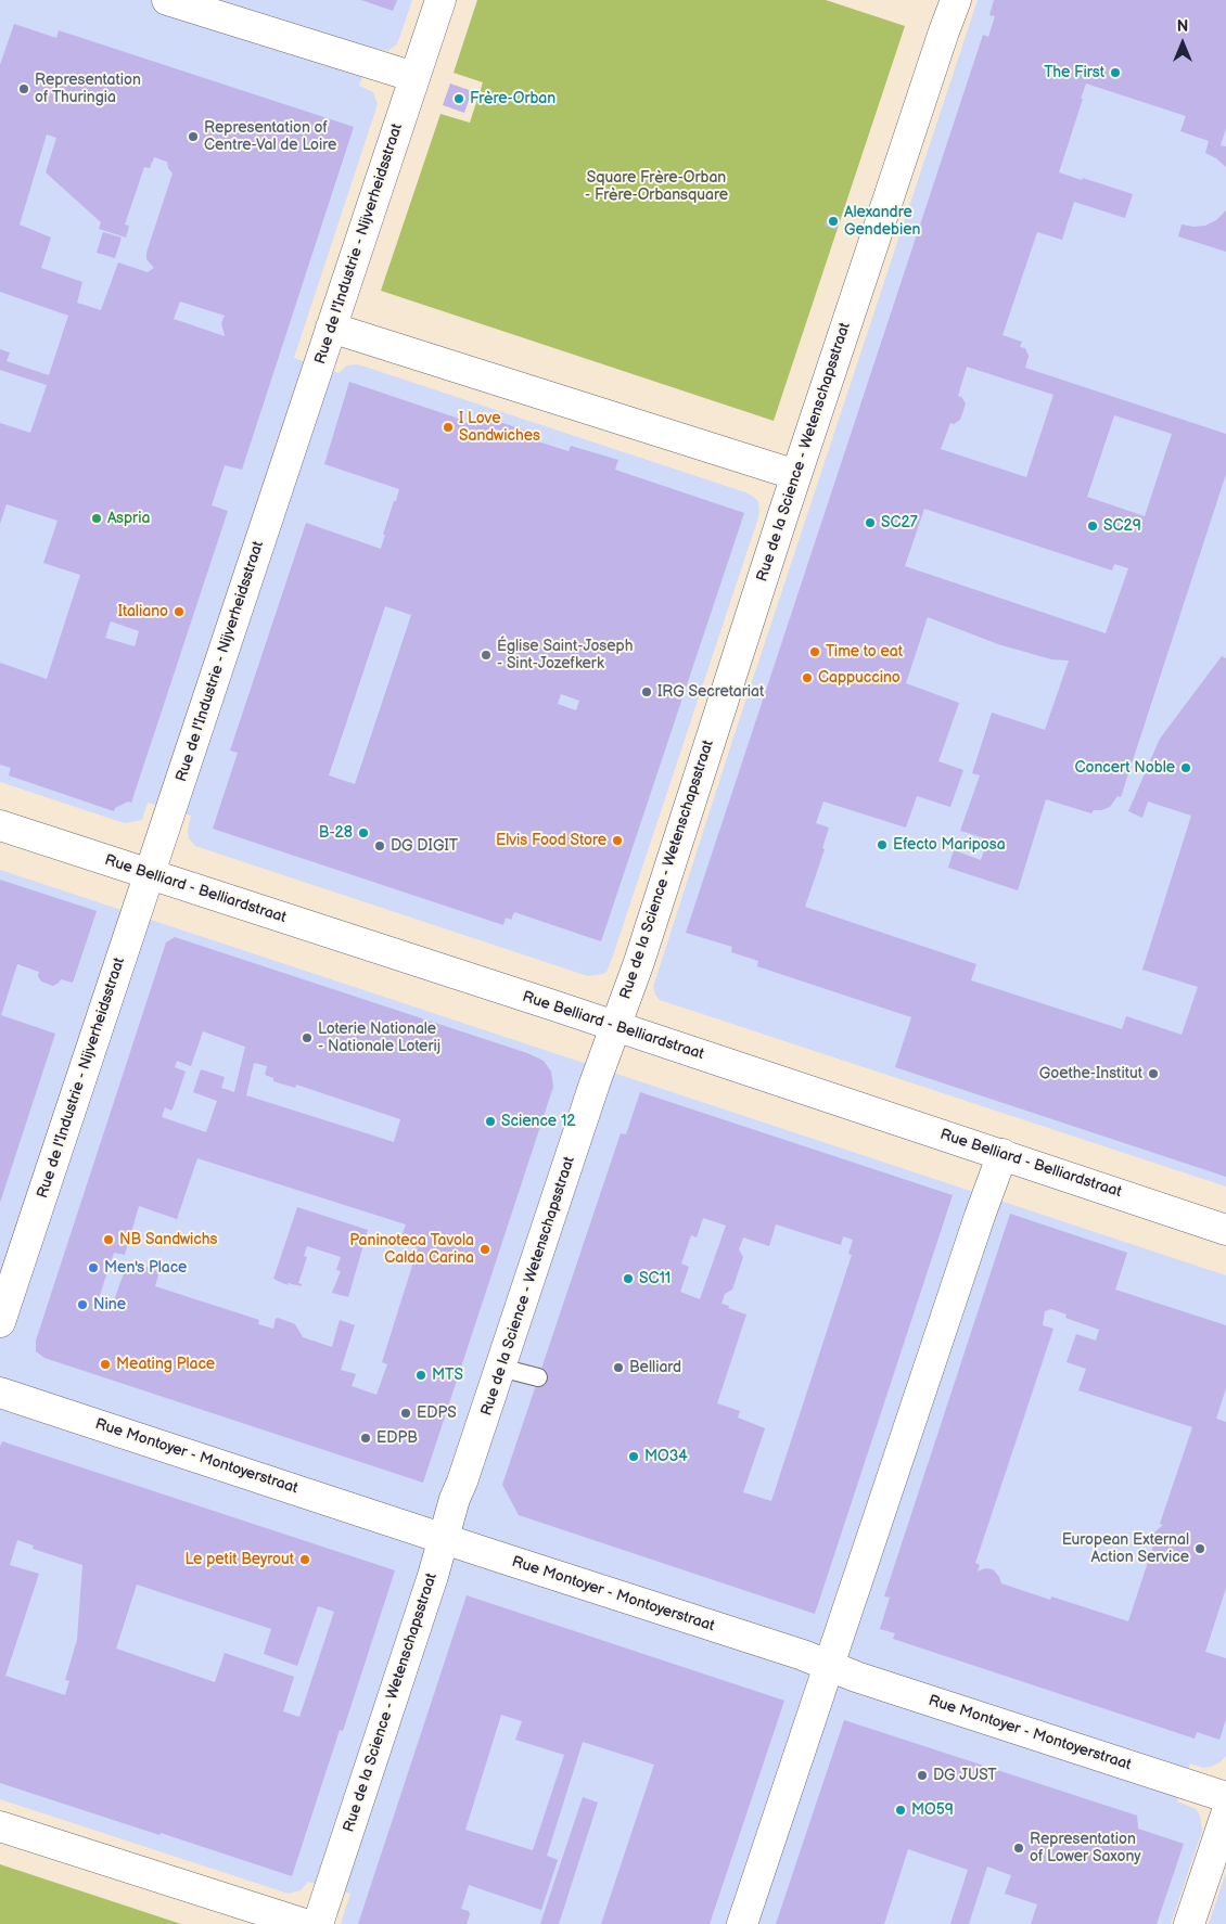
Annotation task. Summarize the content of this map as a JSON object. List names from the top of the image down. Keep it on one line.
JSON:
{"streets":{"street":["Rue de l'Industrie - Nijverheidsstraat","Rue de la Science - Wetenschapsstraat","Rue Belliard - Belliardstraat","Rue Montoyer - Montoyerstraat"]},"crossings":[["Rue de l'Industrie - Nijverheidsstraat","Rue Belliard - Belliardstraat"],["Rue de la Science - Wetenschapsstraat","Rue Belliard - Belliardstraat"],["Rue de la Science - Wetenschapsstraat","Rue Montoyer - Montoyerstraat"]],"parks":["Square Frère-Orban - Frère-Orbansquare"],"places":["The First","Representation of Thuringia","Frère-Orban","Representation of Centre-Val de Loire","Alexandre Gendebien","I Love Sandwiches","Aspria","SC27","SC29","Italiano","Time to eat","Église Saint-Joseph - Sint-Jozefkerk","Cappuccino","IRG Secretariat","Concert Noble","B-28","Elvis Food Store","Efecto Mariposa","DG DIGIT","Loterie Nationale - Nationale Loterij","Goethe-Institut","Science 12","NB Sandwichs","Paninoteca Tavola Calda Carina","Men's Place","SC11","Nine","Meating Place","Belliard","MTS","EDPS","EDPB","MO34","European External Action Service","Le petit Beyrout","DG JUST","MO59","Representation of Lower Saxony"],"north":"top"}
